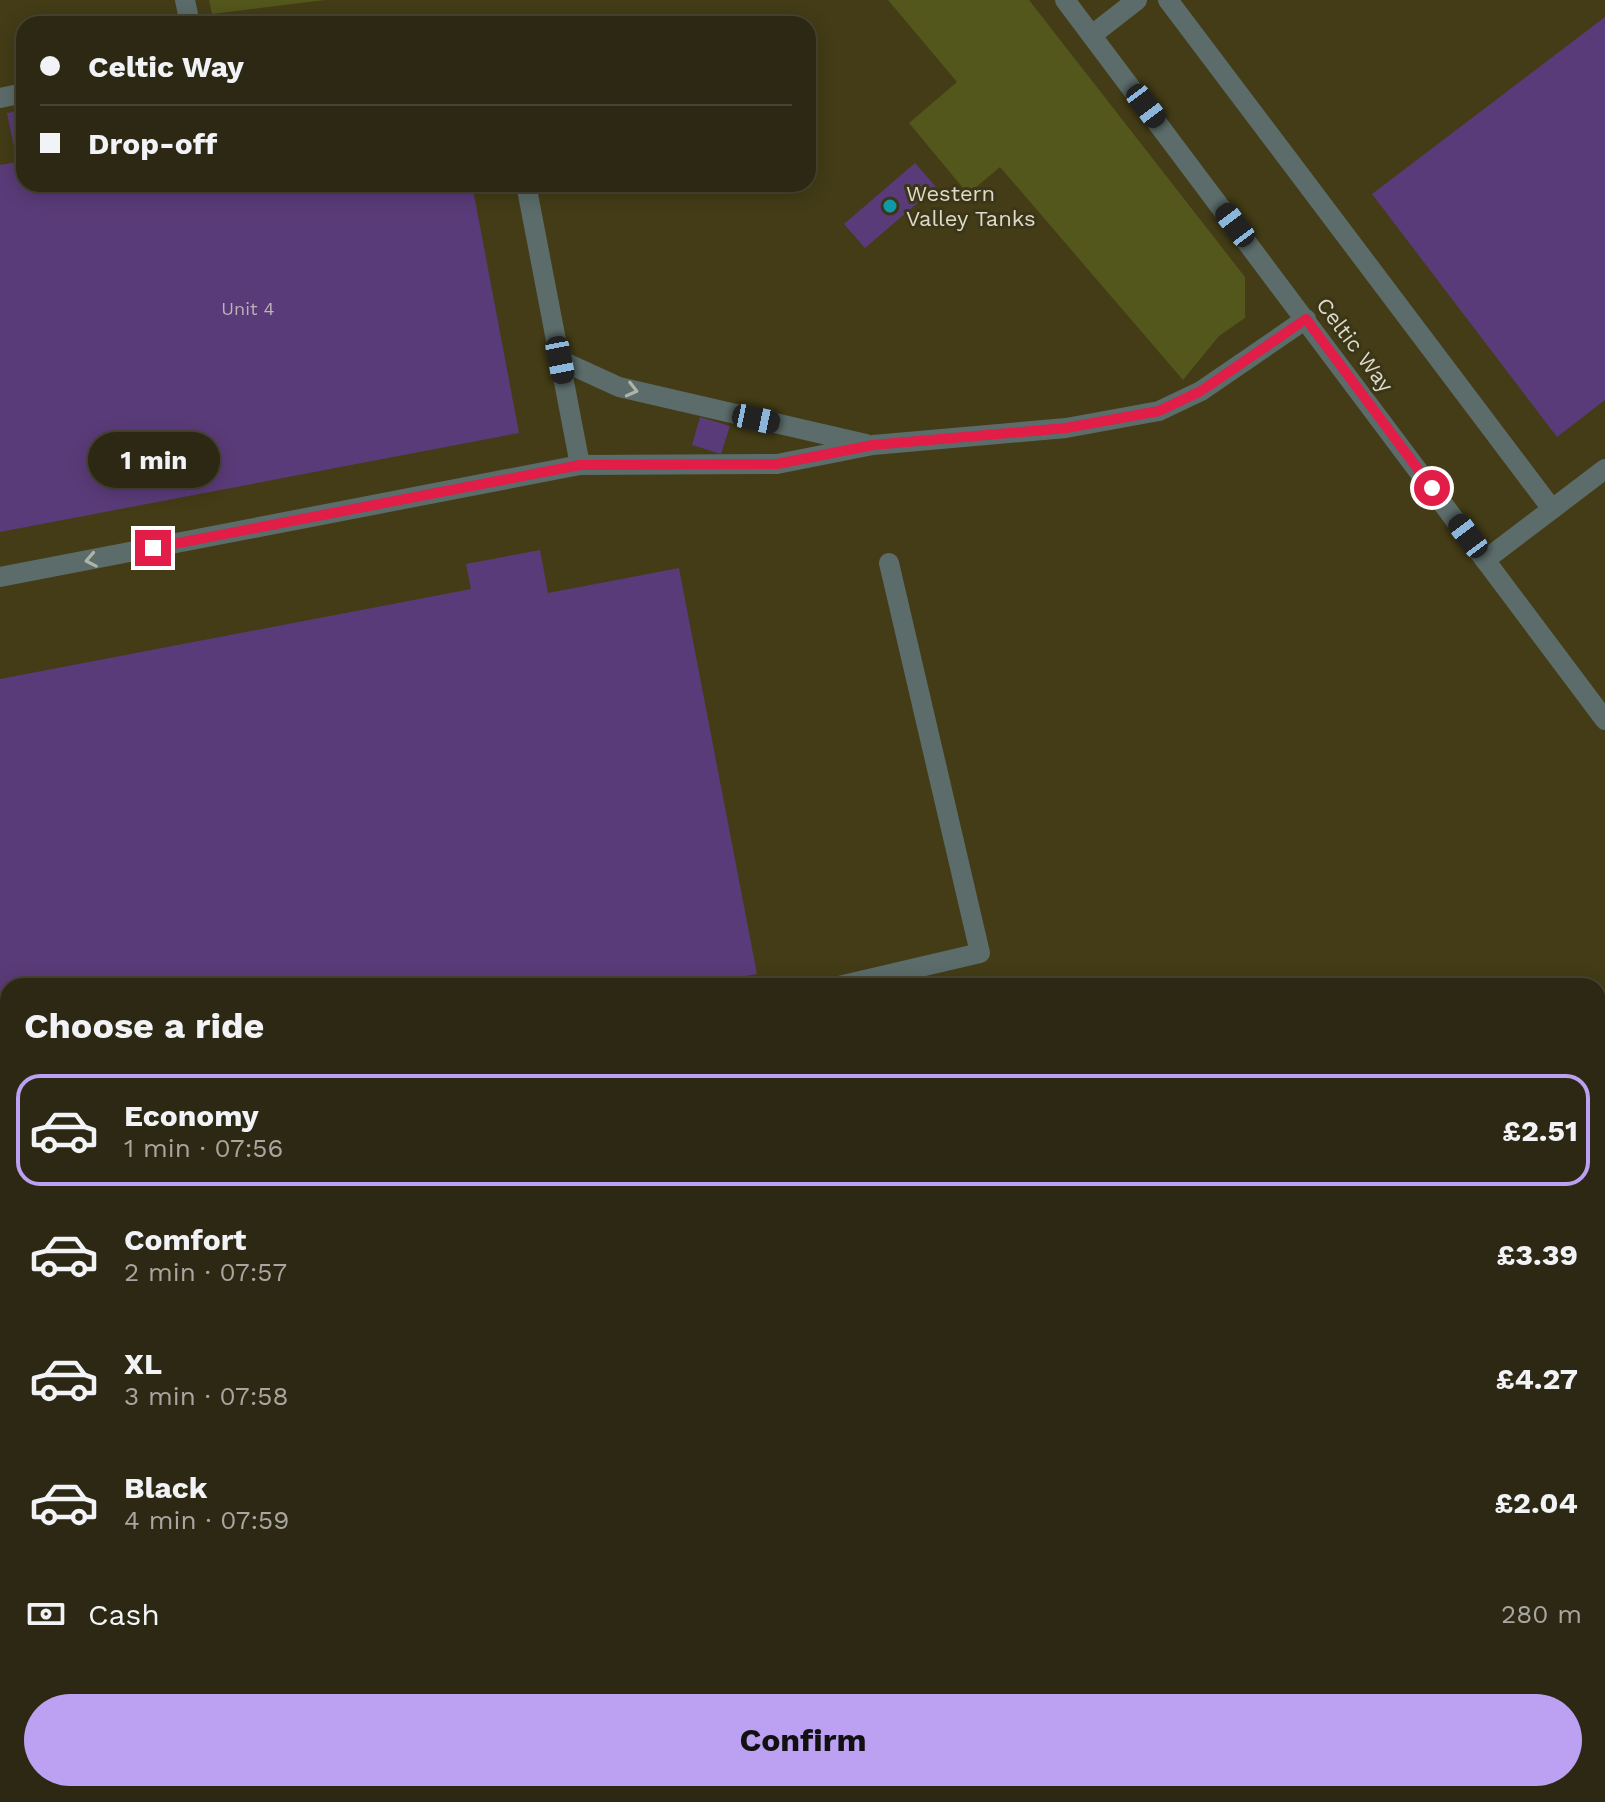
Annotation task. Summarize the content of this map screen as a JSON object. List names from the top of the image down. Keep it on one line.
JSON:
{"streets":{"street":["Celtic Way"]},"places":["Western Valley Tanks"],"house_numbers":["Unit 4"],"page":{"banner":["Celtic Way","Drop-off"],"bubble":"1 min","heading":"Choose a ride","list":[{"name":"Economy","note":"1 min · 07:56","value":"£2.51"},{"name":"Comfort","note":"2 min · 07:57","value":"£3.39"},{"name":"XL","note":"3 min · 07:58","value":"£4.27"},{"name":"Black","note":"4 min · 07:59","value":"£2.04"}],"pay":["Cash","280 m"],"buttons":"Confirm"}}
